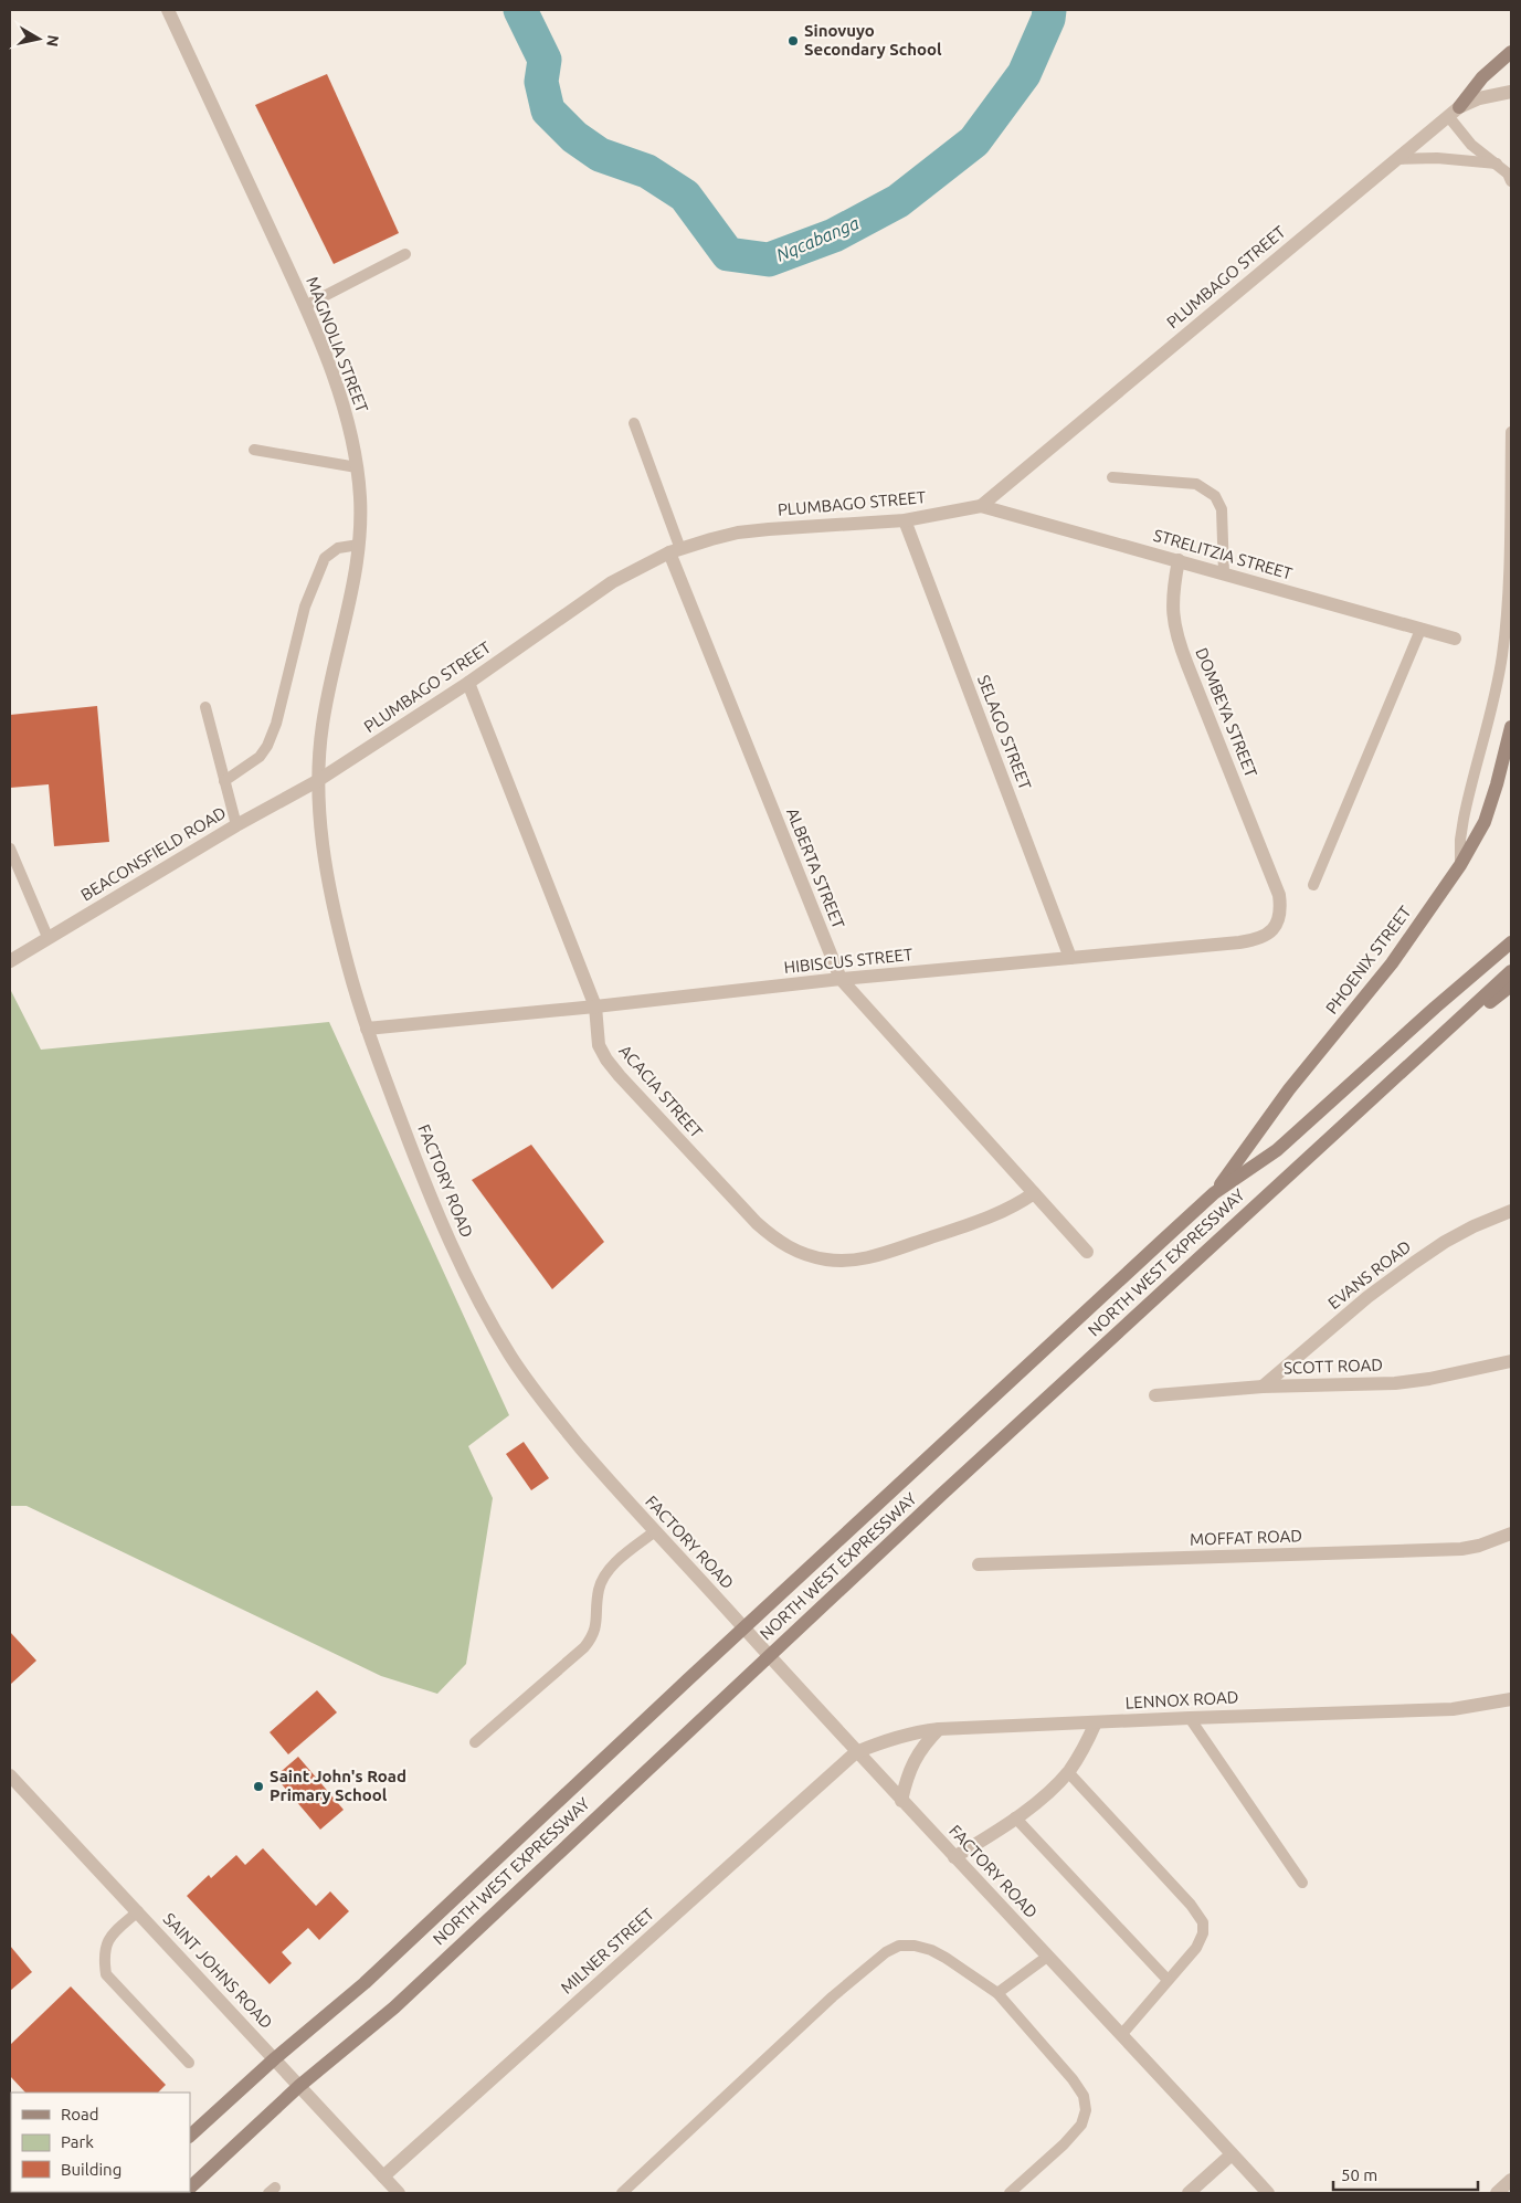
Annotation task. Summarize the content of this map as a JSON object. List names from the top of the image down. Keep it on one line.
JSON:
{"streets":{"main road":["PHOENIX STREET","NORTH WEST EXPRESSWAY"],"street":["PLUMBAGO STREET","MAGNOLIA STREET","STRELITZIA STREET","DOMBEYA STREET","SELAGO STREET","BEACONSFIELD ROAD","ALBERTA STREET","HIBISCUS STREET","ACACIA STREET","FACTORY ROAD","EVANS ROAD","SCOTT ROAD","MOFFAT ROAD","LENNOX ROAD","MILNER STREET","SAINT JOHNS ROAD"]},"crossings":[["PLUMBAGO STREET","MAGNOLIA STREET"],["PLUMBAGO STREET","STRELITZIA STREET"],["PLUMBAGO STREET","SELAGO STREET"],["PLUMBAGO STREET","BEACONSFIELD ROAD"],["PLUMBAGO STREET","ALBERTA STREET"],["PLUMBAGO STREET","ACACIA STREET"],["PLUMBAGO STREET","FACTORY ROAD"],["MAGNOLIA STREET","BEACONSFIELD ROAD"],["MAGNOLIA STREET","FACTORY ROAD"],["STRELITZIA STREET","DOMBEYA STREET"],["DOMBEYA STREET","HIBISCUS STREET"],["SELAGO STREET","HIBISCUS STREET"],["BEACONSFIELD ROAD","FACTORY ROAD"],["ALBERTA STREET","HIBISCUS STREET"],["ALBERTA STREET","ACACIA STREET"],["PHOENIX STREET","NORTH WEST EXPRESSWAY"],["HIBISCUS STREET","ACACIA STREET"],["HIBISCUS STREET","FACTORY ROAD"],["FACTORY ROAD","LENNOX ROAD"],["FACTORY ROAD","MILNER STREET"],["NORTH WEST EXPRESSWAY","SAINT JOHNS ROAD"],["EVANS ROAD","SCOTT ROAD"],["LENNOX ROAD","MILNER STREET"],["MILNER STREET","SAINT JOHNS ROAD"]],"water":["Nqcabanga"],"places":["Sinovuyo Secondary School","Saint John's Road Primary School"],"legend":["Road","Park","Building"],"scale_bar":"50 m","north":"right"}
